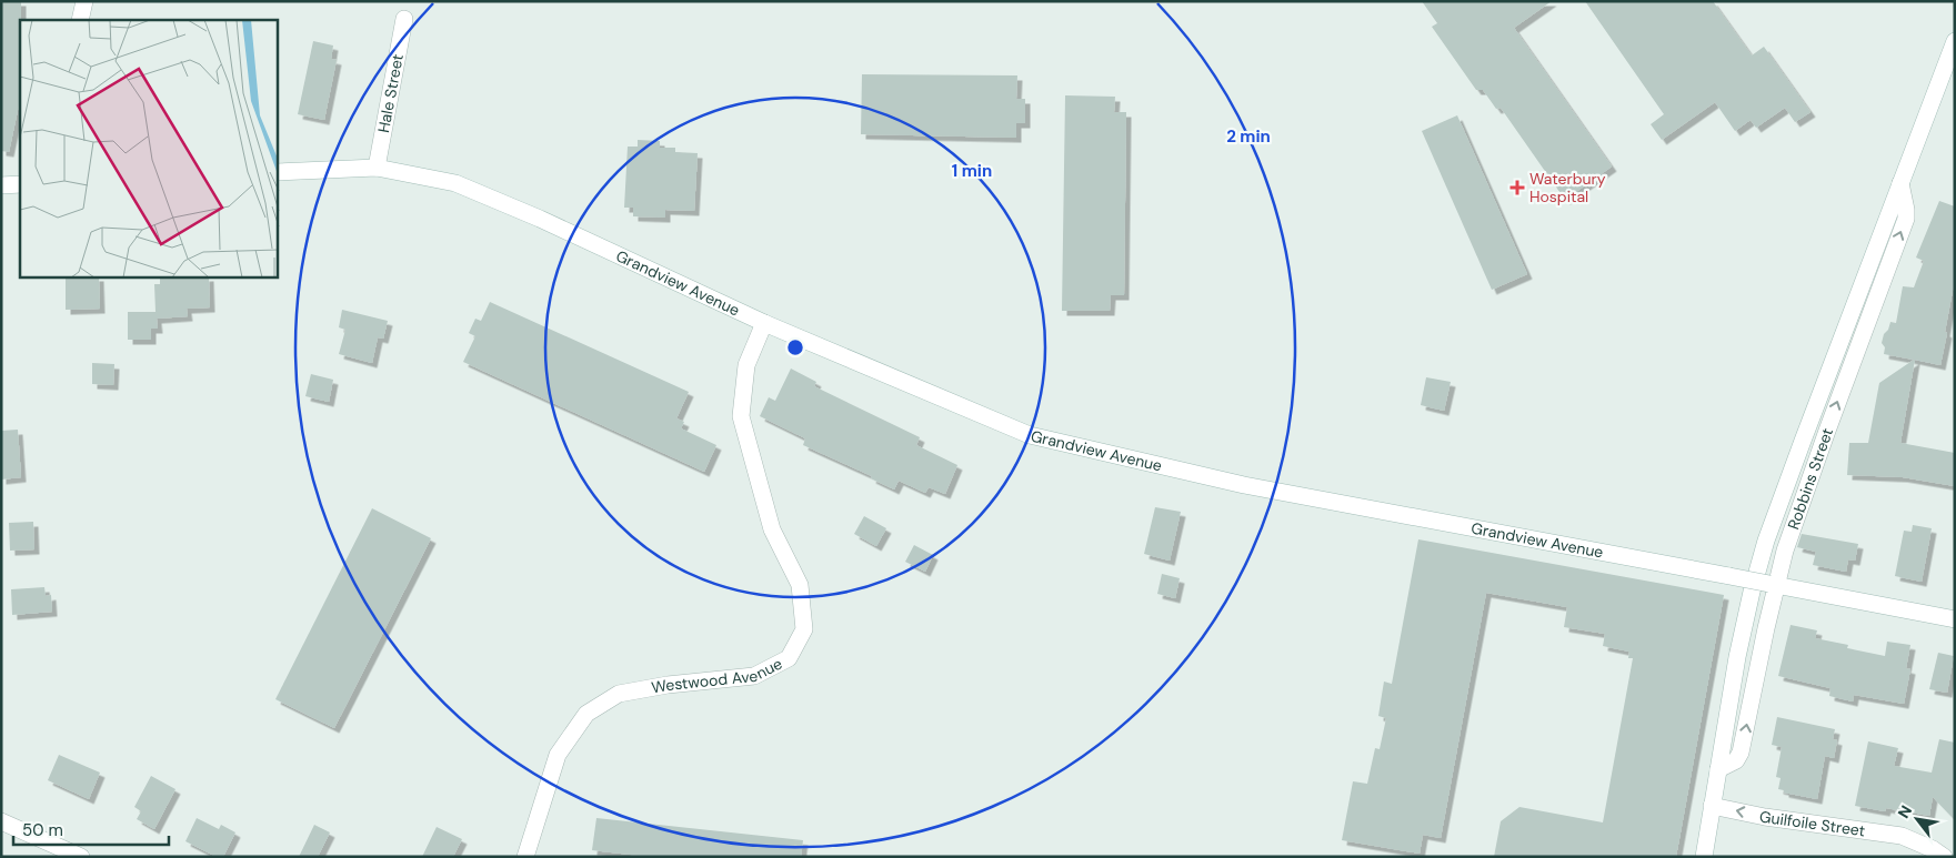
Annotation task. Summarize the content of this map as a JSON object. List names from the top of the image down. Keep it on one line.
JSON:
{"streets":{"street":["Hale Street","Grandview Avenue","Robbins Street","Westwood Avenue","Guilfoile Street"]},"crossings":[["Hale Street","Grandview Avenue"],["Grandview Avenue","Robbins Street"],["Grandview Avenue","Westwood Avenue"],["Robbins Street","Guilfoile Street"]],"one_way":["Guilfoile Street"],"places":{"health":["Waterbury Hospital"]},"scale_bar":"50 m","north":"top left","rings":["2 min","1 min"]}
